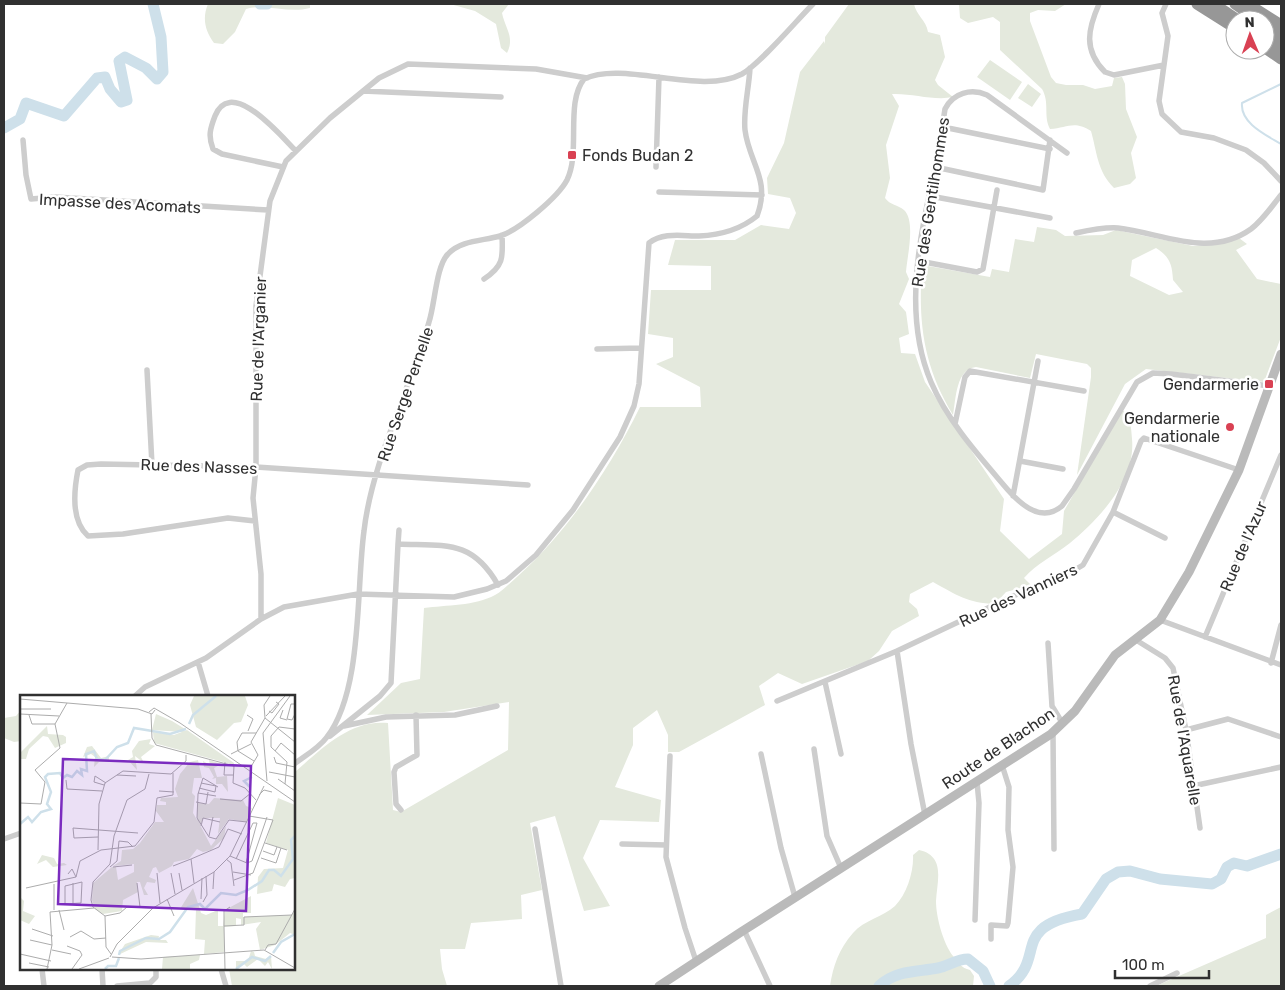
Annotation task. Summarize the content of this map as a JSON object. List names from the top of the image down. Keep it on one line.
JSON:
{"streets":{"street":["Rue des Gentilhommes","Impasse des Acomats","Rue de l'Arganier","Rue Serge Pernelle","Rue des Nasses","Rue de l'Azur","Rue des Vanniers","Rue de l'Aquarelle","Route de Blachon"]},"crossings":[["Rue des Gentilhommes","Route de Blachon"],["Impasse des Acomats","Rue de l'Arganier"],["Rue de l'Arganier","Rue Serge Pernelle"],["Rue de l'Arganier","Rue des Nasses"],["Rue Serge Pernelle","Rue des Nasses"],["Rue des Vanniers","Route de Blachon"],["Rue de l'Aquarelle","Route de Blachon"]],"places":{"transit":["Fonds Budan 2","Gendarmerie"],"other":["Gendarmerie nationale"]},"scale_bar":"100 m","north":"top"}
